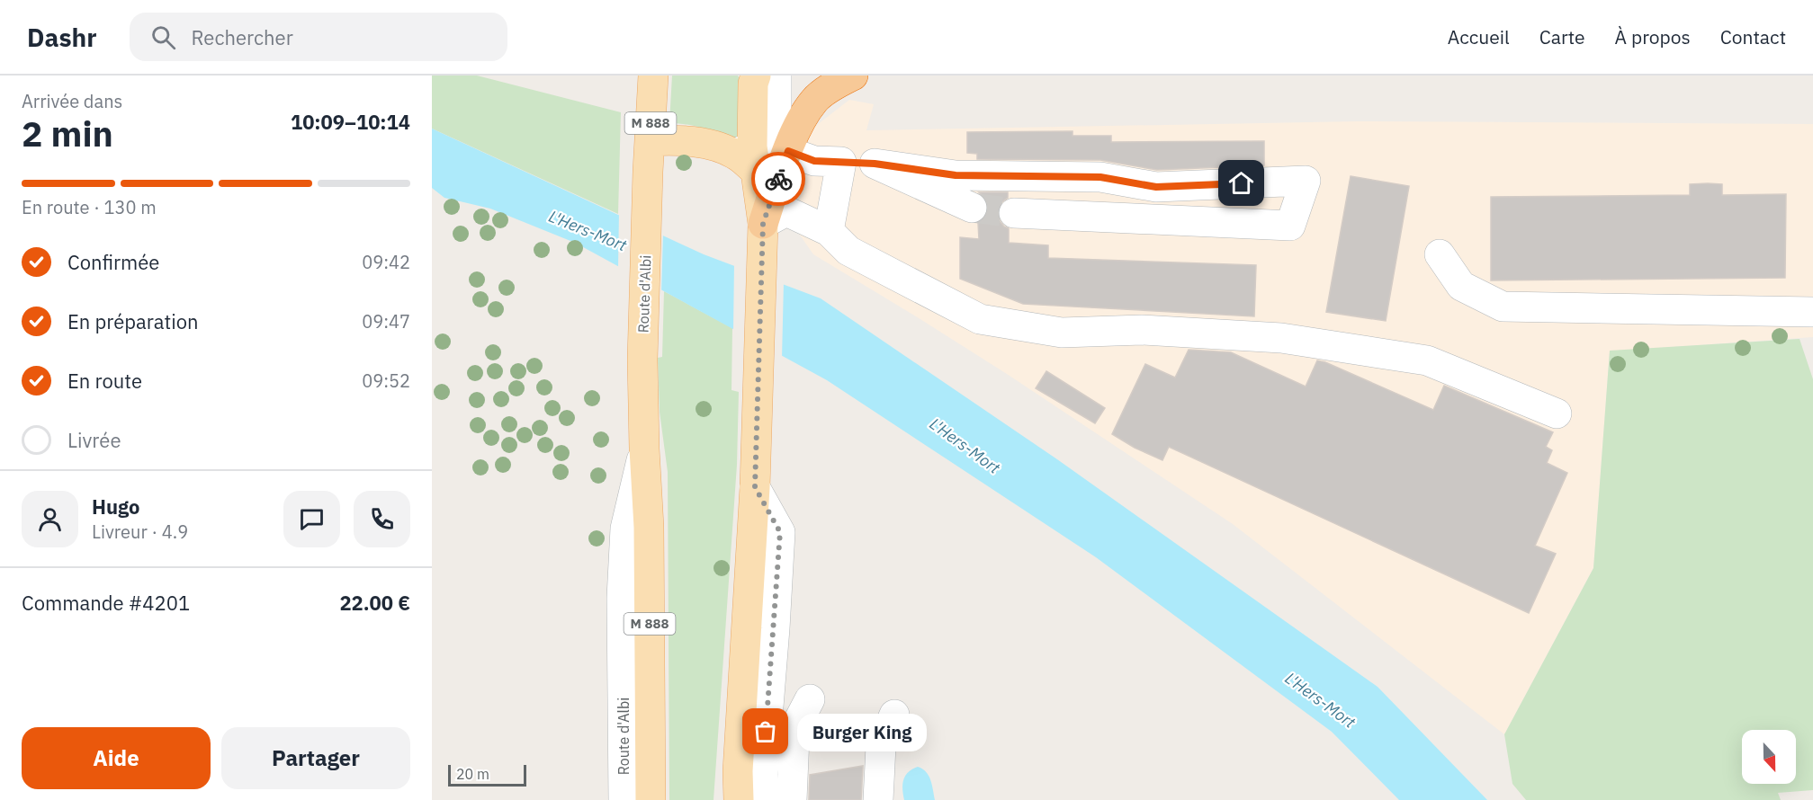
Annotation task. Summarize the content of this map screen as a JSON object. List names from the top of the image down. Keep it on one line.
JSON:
{"streets":{"main road":["M 888","Route d'Albi"]},"water":["L'Hers-Mort"],"places":["Burger King"],"scale_bar":"20 m","north":"bottom","page":{"header":"Dashr","search":"Rechercher","nav":["Accueil","Carte","À propos","Contact"],"heading":["2 min","Arrivée dans","10:09–10:14"],"panel":["Hugo","Livreur · 4.9","Commande #4201","22.00 €"],"bar":"En route · 130 m","list":[["Confirmée","09:42"],["En préparation","09:47"],["En route","09:52"],"Livrée"],"bubble":"Burger King","buttons":["Aide","Partager"],"scale":"20 m"}}
